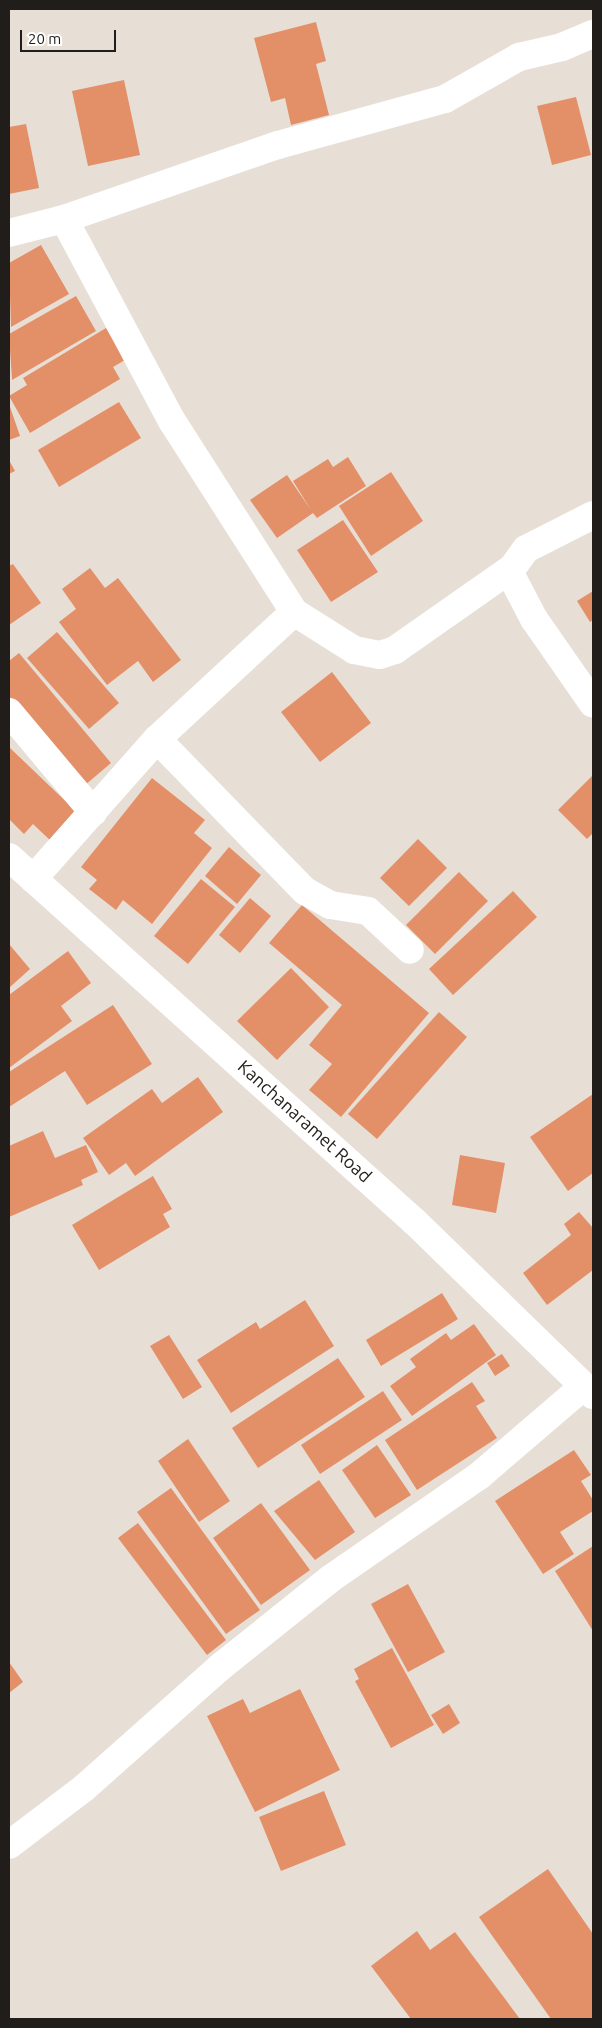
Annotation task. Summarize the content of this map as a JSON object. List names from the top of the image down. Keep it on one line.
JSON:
{"streets":{"street":["Kanchanaramet Road"]},"scale_bar":"20 m"}
